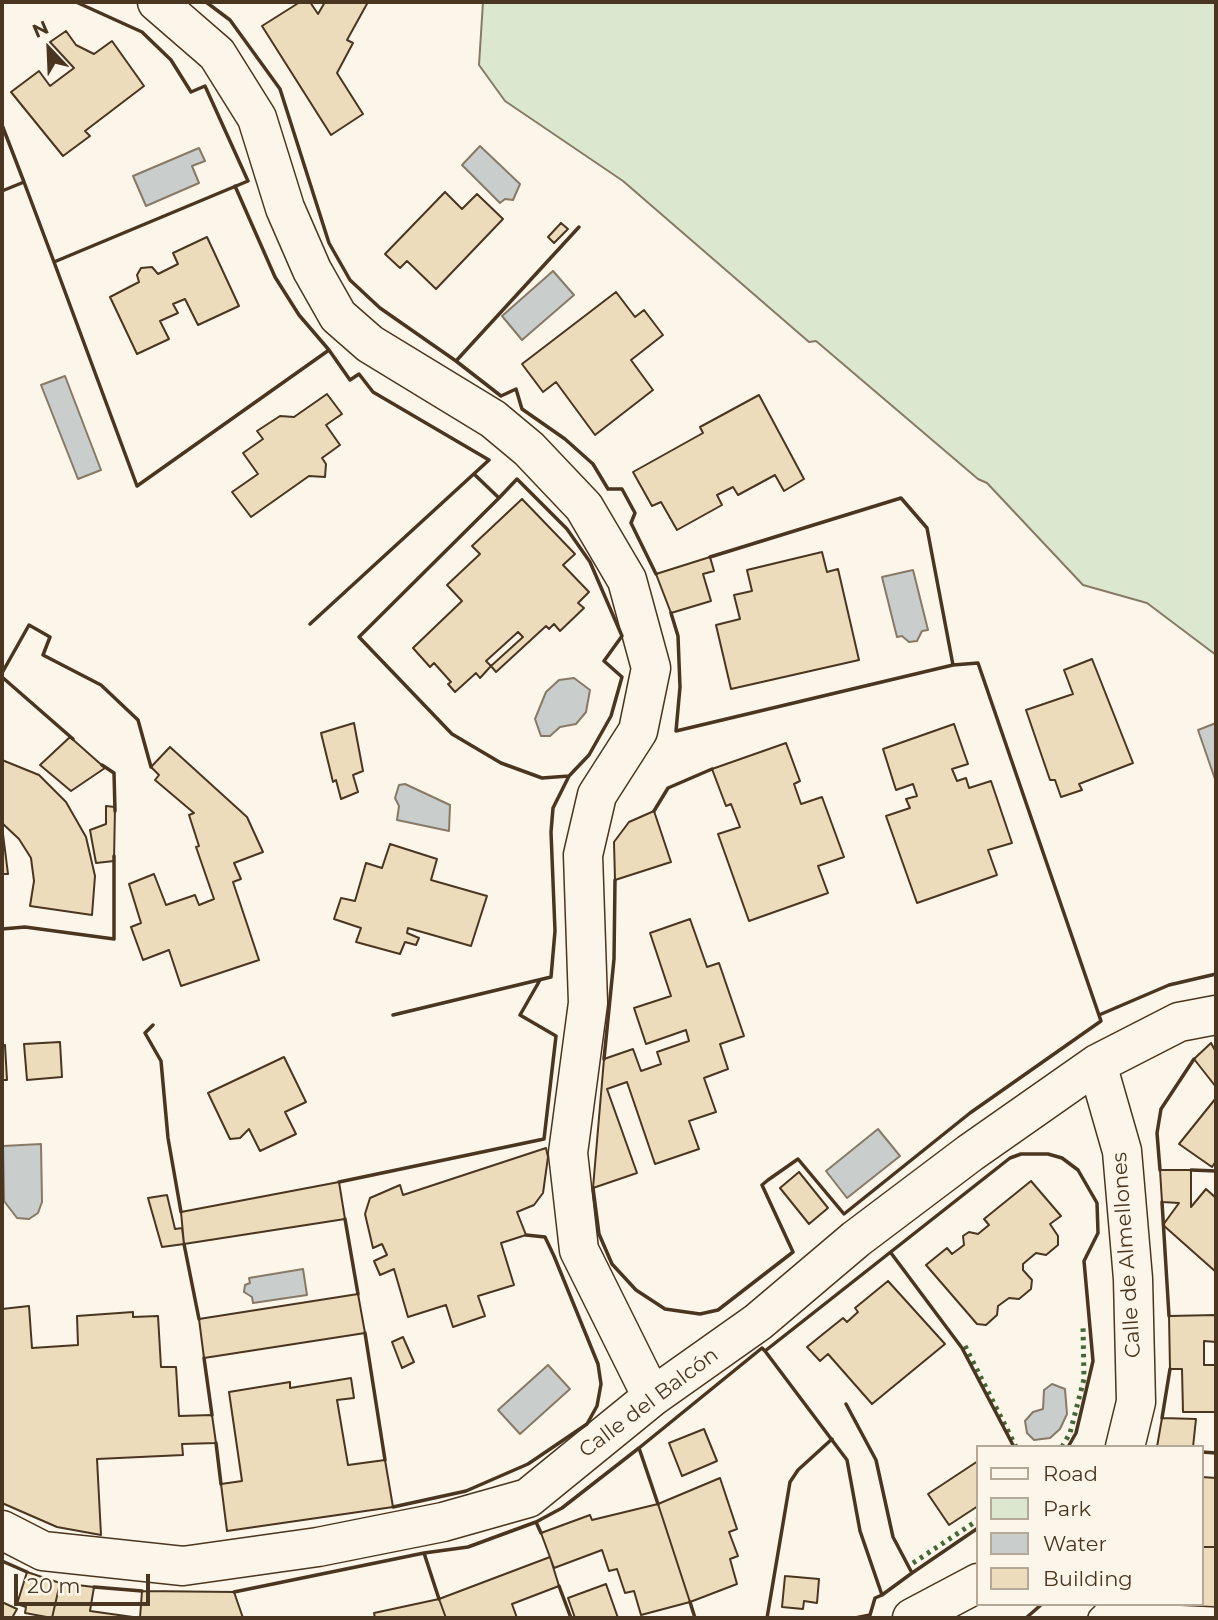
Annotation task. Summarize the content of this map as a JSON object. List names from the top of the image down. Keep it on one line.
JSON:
{"streets":{"street":["Calle de Almellones","Calle del Balcón"]},"crossings":[["Calle de Almellones","Calle del Balcón"]],"legend":["Road","Park","Water","Building"],"scale_bar":"20 m","north":"top left"}
